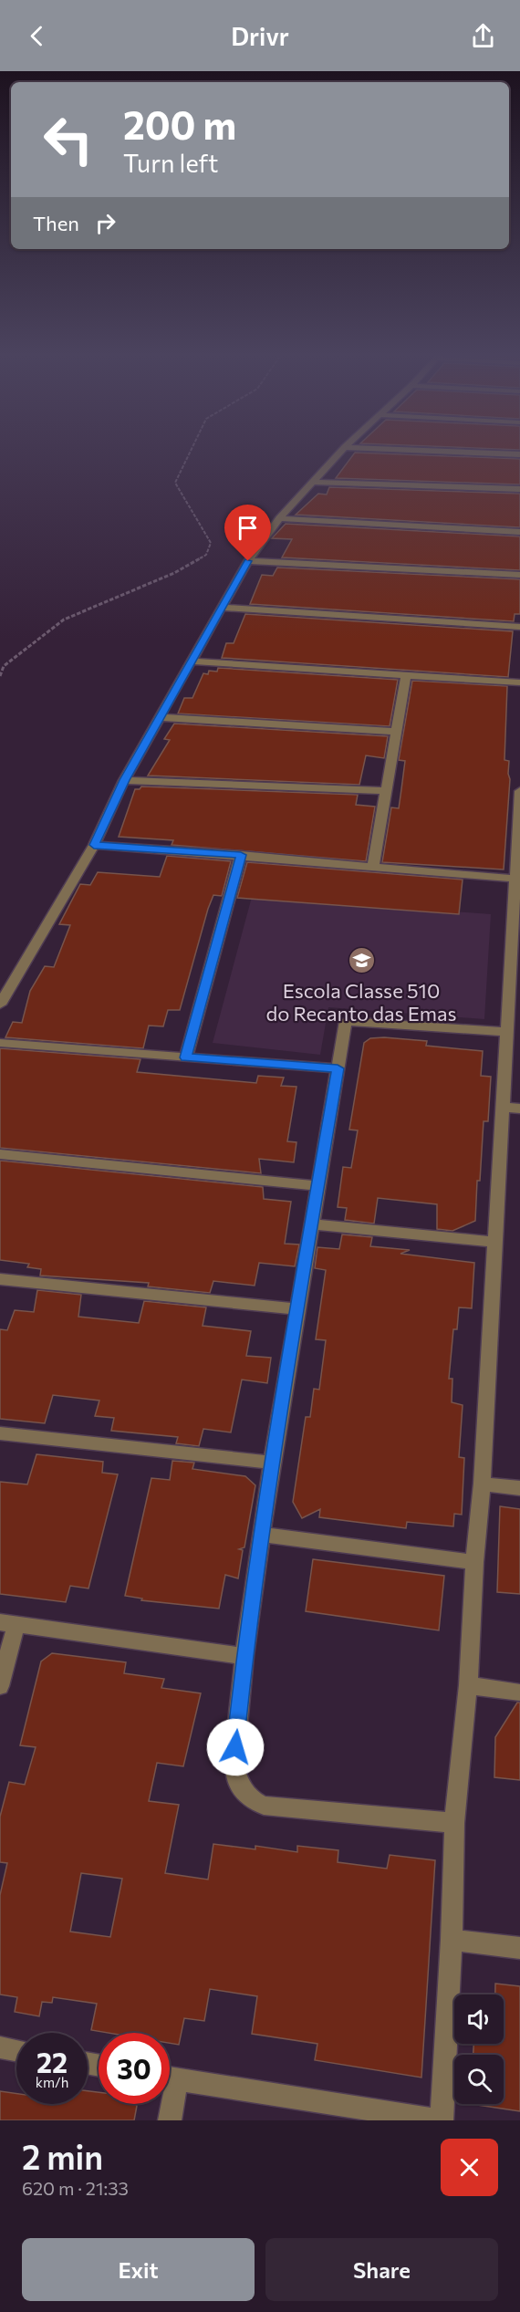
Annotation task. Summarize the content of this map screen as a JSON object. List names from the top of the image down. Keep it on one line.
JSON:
{"places":{"school or university":["Escola Classe 510 do Recanto das Emas"]},"page":{"header":"Drivr","turn":["200 m","Turn left"],"then":"Then","speed":"22 km/h","limit":"30","heading":["2 min","620 m · 21:33"],"buttons":["Exit","Share"]}}
